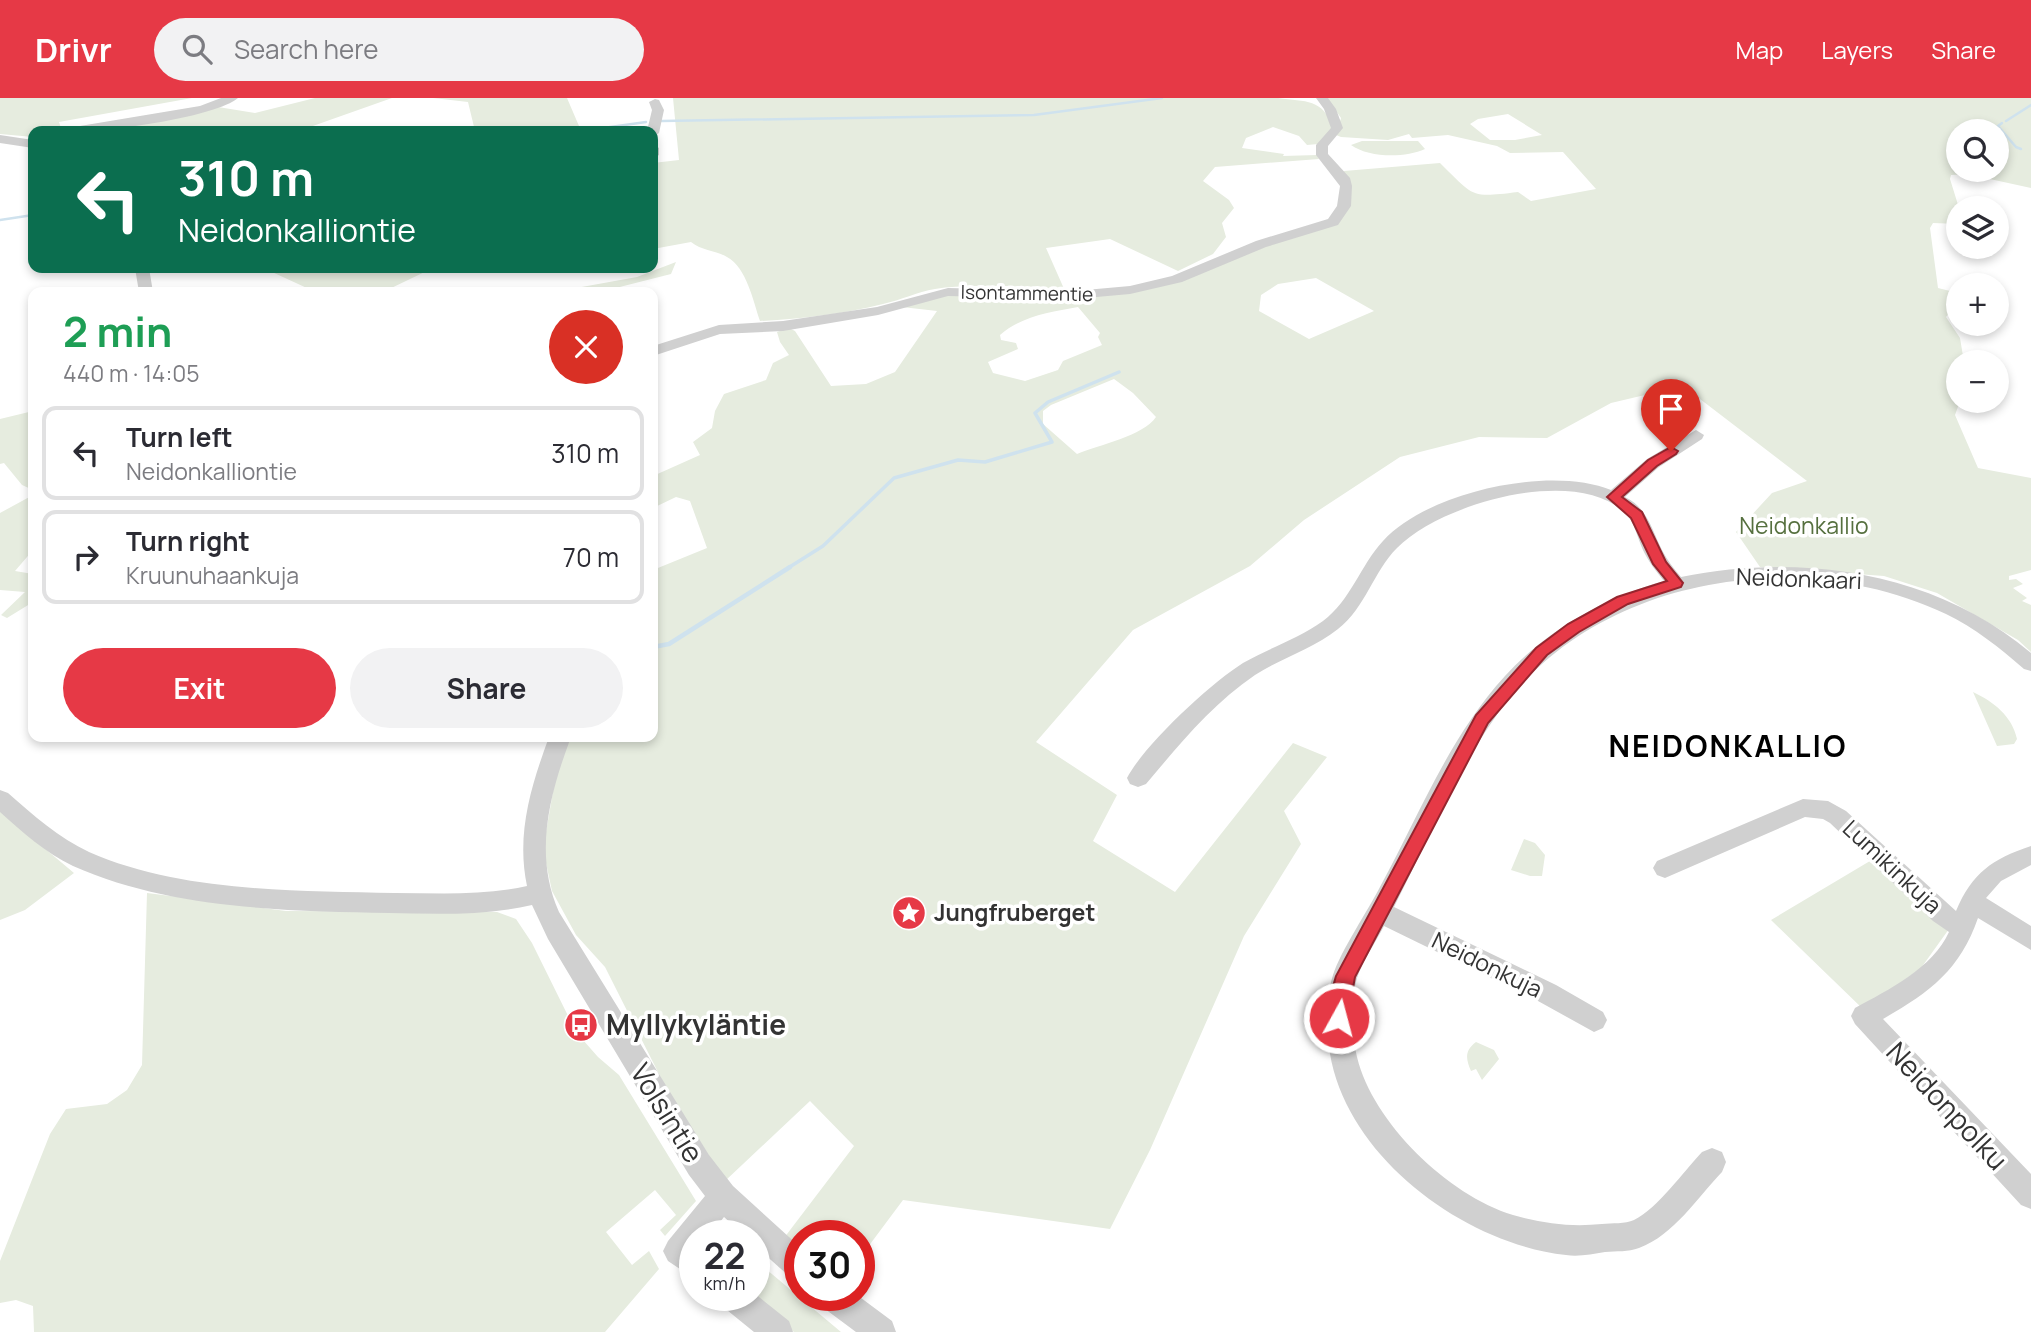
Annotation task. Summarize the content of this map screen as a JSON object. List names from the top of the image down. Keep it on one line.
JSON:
{"streets":{"street":["Isontammentie","Neidonkaari","Lumikinkuja","Neidonkuja","Neidonpolku","Volsintie"]},"crossings":[["Neidonkaari","Neidonkuja"],["Lumikinkuja","Neidonpolku"]],"districts":["NEIDONKALLIO"],"parks":["Neidonkallio"],"places":{"place":["Jungfruberget"],"bus stop":["Myllykyläntie"]},"page":{"header":"Drivr","search":"Search here","nav":["Map","Layers","Share"],"map_buttons":["+","−"],"turn":["310 m","Neidonkalliontie"],"heading":["2 min","440 m · 14:05"],"list":[{"name":"Turn left","note":"Neidonkalliontie","value":"310 m"},{"name":"Turn right","note":"Kruunuhaankuja","value":"70 m"}],"buttons":["Exit","Share"],"speed":"22 km/h","limit":"30"}}
